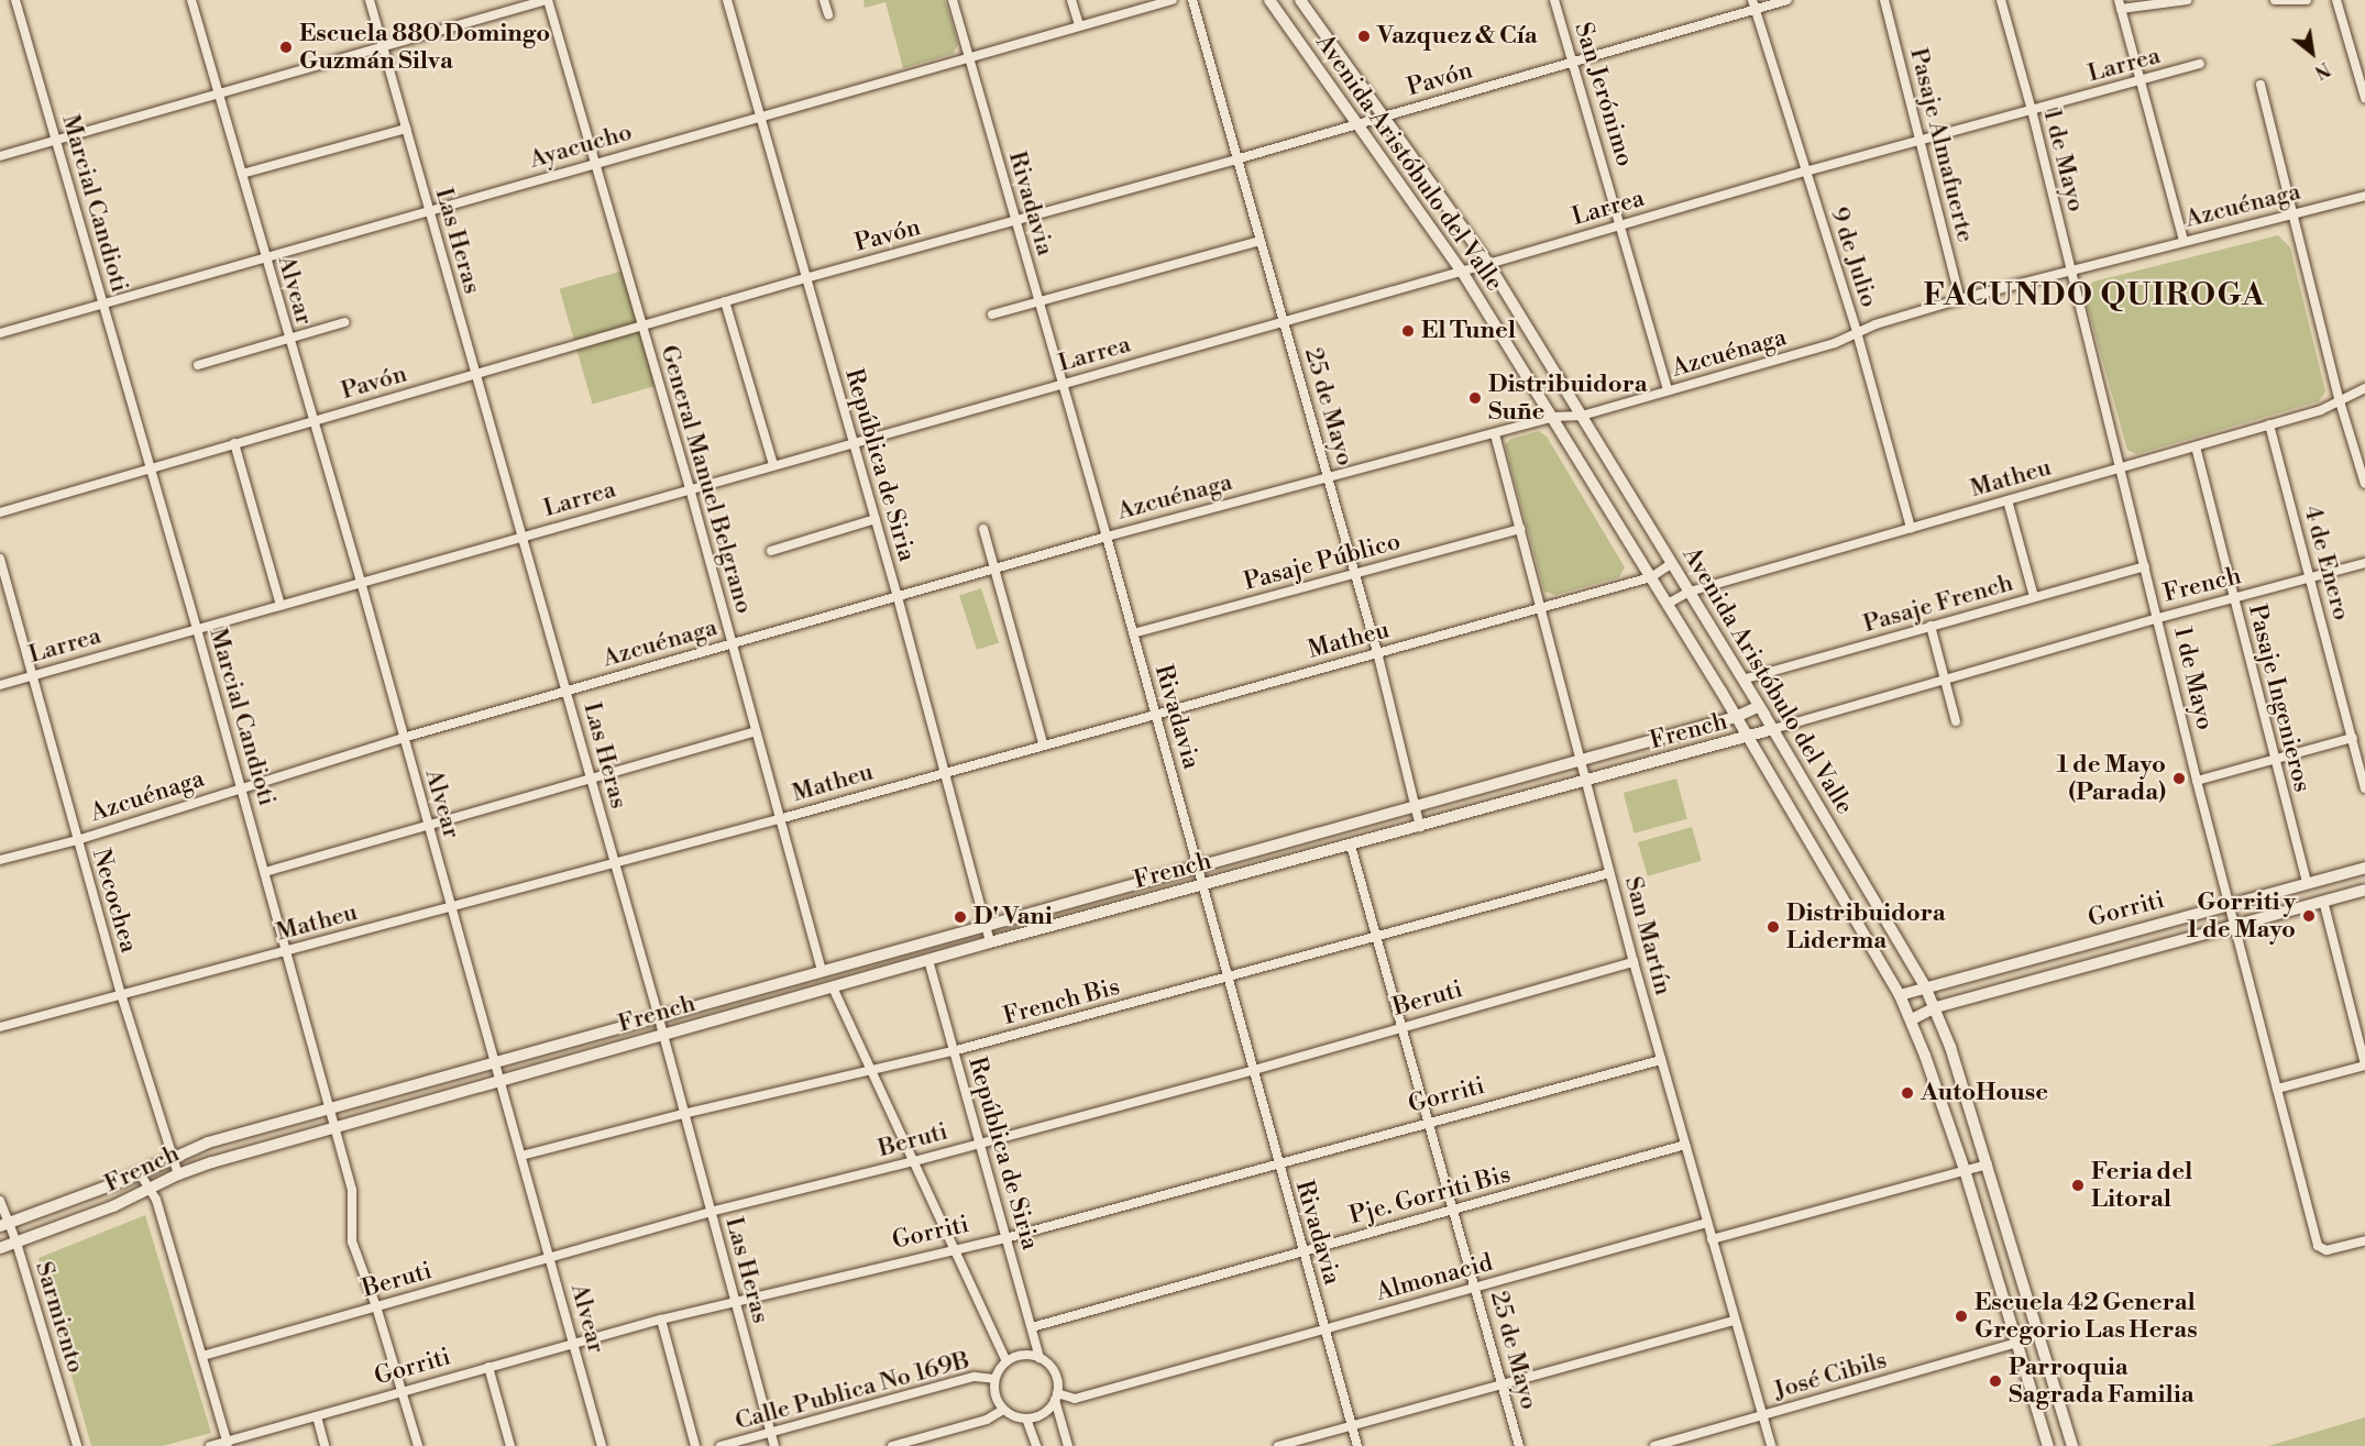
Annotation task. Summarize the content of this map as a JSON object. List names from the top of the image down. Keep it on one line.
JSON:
{"streets":{"main road":["Avenida Aristóbulo del Valle","French","Gorriti"],"street":["Larrea","Pavón","San Jerónimo","Pasaje Almafuerte","Ayacucho","1 de Mayo","Marcial Candioti","Rivadavia","Azcuénaga","Las Heras","9 de Julio","Alvear","25 de Mayo","República de Siria","Matheu","General Manuel Belgrano","Pasaje Público","4 de Enero","Pasaje French","Pasaje Ingenieros","Necochea","San Martín","Beruti","French Bis","Pje. Gorriti Bis","Almonacid","Sarmiento","José Cibils","Calle Publica No 169B"]},"crossings":[["Larrea","San Jerónimo"],["Larrea","Pasaje Almafuerte"],["Larrea","1 de Mayo"],["Larrea","Avenida Aristóbulo del Valle"],["Larrea","Marcial Candioti"],["Larrea","Rivadavia"],["Larrea","Las Heras"],["Larrea","9 de Julio"],["Larrea","Alvear"],["Larrea","25 de Mayo"],["Larrea","República de Siria"],["Larrea","General Manuel Belgrano"],["Larrea","Necochea"],["Pavón","San Jerónimo"],["Pavón","Avenida Aristóbulo del Valle"],["Pavón","Marcial Candioti"],["Pavón","Rivadavia"],["Pavón","Las Heras"],["Pavón","9 de Julio"],["Pavón","Alvear"],["Pavón","25 de Mayo"],["Pavón","República de Siria"],["Pavón","General Manuel Belgrano"],["San Jerónimo","Azcuénaga"],["Pasaje Almafuerte","Azcuénaga"],["Ayacucho","Marcial Candioti"],["Ayacucho","Rivadavia"],["Ayacucho","Las Heras"],["Ayacucho","Alvear"],["Ayacucho","República de Siria"],["Ayacucho","General Manuel Belgrano"],["1 de Mayo","Azcuénaga"],["1 de Mayo","Matheu"],["1 de Mayo","French"],["1 de Mayo","Pasaje French"],["1 de Mayo","Gorriti"],["Avenida Aristóbulo del Valle","Azcuénaga"],["Avenida Aristóbulo del Valle","Matheu"],["Avenida Aristóbulo del Valle","French"],["Avenida Aristóbulo del Valle","Pasaje French"],["Avenida Aristóbulo del Valle","Gorriti"],["Avenida Aristóbulo del Valle","José Cibils"],["Marcial Candioti","Azcuénaga"],["Marcial Candioti","Matheu"],["Marcial Candioti","French"],["Marcial Candioti","Gorriti"],["Marcial Candioti","Beruti"],["Rivadavia","Azcuénaga"],["Rivadavia","Matheu"],["Rivadavia","Pasaje Público"],["Rivadavia","French"],["Rivadavia","Gorriti"],["Rivadavia","Beruti"],["Rivadavia","French Bis"],["Rivadavia","Pje. Gorriti Bis"],["Rivadavia","Almonacid"],["Azcuénaga","Las Heras"],["Azcuénaga","9 de Julio"],["Azcuénaga","Alvear"],["Azcuénaga","25 de Mayo"],["Azcuénaga","República de Siria"],["Azcuénaga","General Manuel Belgrano"],["Azcuénaga","Necochea"],["Azcuénaga","San Martín"],["Las Heras","Matheu"],["Las Heras","French"],["Las Heras","Gorriti"],["Las Heras","Beruti"],["Las Heras","French Bis"],["Las Heras","Calle Publica No 169B"],["9 de Julio","Matheu"],["Alvear","Matheu"],["Alvear","French"],["Alvear","Gorriti"],["Alvear","Beruti"],["Alvear","French Bis"],["25 de Mayo","Matheu"],["25 de Mayo","Pasaje Público"],["25 de Mayo","French"],["25 de Mayo","Gorriti"],["25 de Mayo","Beruti"],["25 de Mayo","French Bis"],["25 de Mayo","Pje. Gorriti Bis"],["25 de Mayo","Almonacid"],["República de Siria","Matheu"],["República de Siria","French"],["República de Siria","Gorriti"],["República de Siria","Beruti"],["República de Siria","French Bis"],["República de Siria","Pje. Gorriti Bis"],["República de Siria","Almonacid"],["República de Siria","Calle Publica No 169B"],["Matheu","General Manuel Belgrano"],["Matheu","4 de Enero"],["Matheu","Pasaje Ingenieros"],["Matheu","Necochea"],["Matheu","San Martín"],["General Manuel Belgrano","French"],["Pasaje Público","San Martín"],["4 de Enero","French"],["French","Pasaje Ingenieros"],["French","Necochea"],["French","San Martín"],["French","Sarmiento"],["Pasaje Ingenieros","Gorriti"],["Gorriti","San Martín"],["San Martín","Beruti"],["San Martín","French Bis"],["San Martín","Pje. Gorriti Bis"],["San Martín","Almonacid"],["San Martín","José Cibils"],["Almonacid","Calle Publica No 169B"]],"districts":["FACUNDO QUIROGA"],"places":["Vazquez & Cía","Escuela 880 Domingo Guzmán Silva","El Tunel","Distribuidora Suñe","1 de Mayo (Parada)","Gorriti y 1 de Mayo","D' Vani","Distribuidora Liderma","AutoHouse","Feria del Litoral","Escuela 42 General Gregorio Las Heras","Parroquia Sagrada Familia"],"north":"bottom right"}
